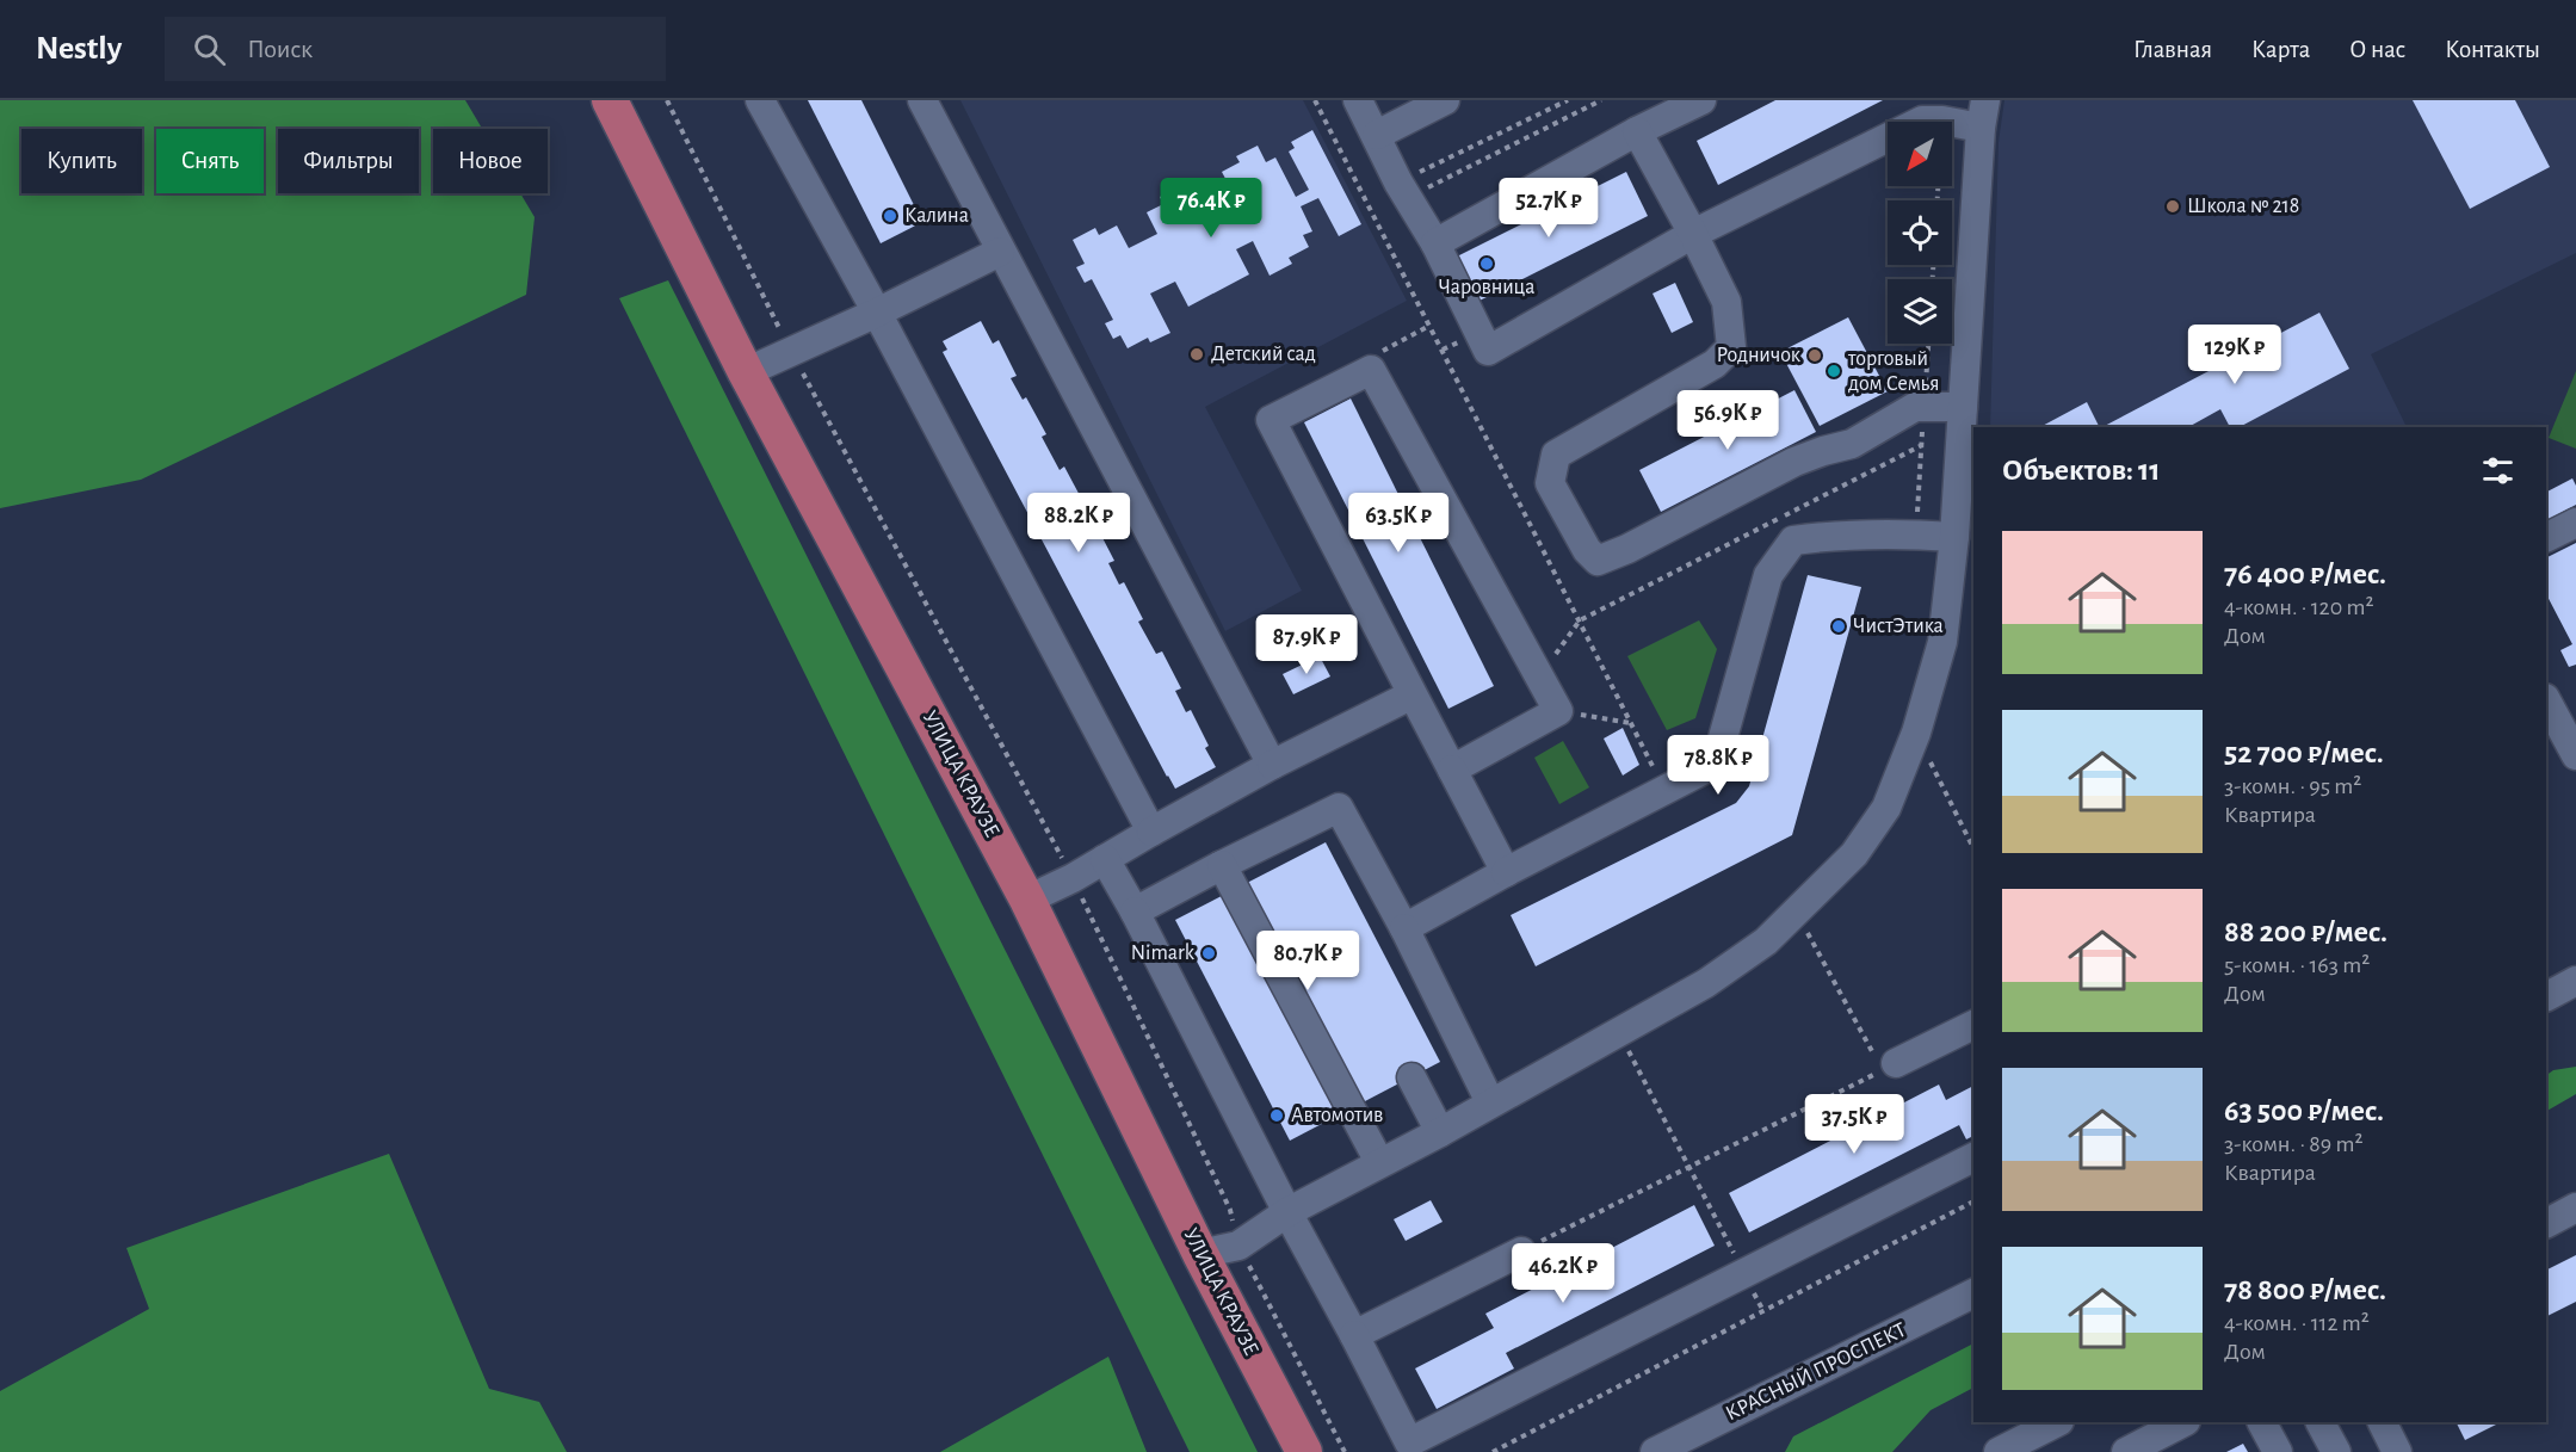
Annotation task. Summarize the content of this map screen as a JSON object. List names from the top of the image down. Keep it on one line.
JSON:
{"streets":{"main road":["УЛИЦА КРАУЗЕ"],"street":["КРАСНЫЙ ПРОСПЕКТ"]},"places":["Школа № 218","Калина","Чаровница","Детский сад","Родничок","торговый дом Семья","ЧистЭтика","Nimark","Автомотив"],"north":"bottom left","page":{"header":"Nestly","search":"Поиск","nav":["Главная","Карта","О нас","Контакты"],"chip":["Купить","Снять","Фильтры","Новое"],"price":["76.4K ₽","52.7K ₽","129K ₽","56.9K ₽","88.2K ₽","63.5K ₽","87.9K ₽","78.8K ₽","80.7K ₽","37.5K ₽","46.2K ₽"],"heading":"Объектов: 11","list":[{"name":"76 400 ₽/мес.","note":"4-комн. · 120 m² · Дом"},{"name":"52 700 ₽/мес.","note":"3-комн. · 95 m² · Квартира"},{"name":"88 200 ₽/мес.","note":"5-комн. · 163 m² · Дом"},{"name":"63 500 ₽/мес.","note":"3-комн. · 89 m² · Квартира"},{"name":"78 800 ₽/мес.","note":"4-комн. · 112 m² · Дом"}]}}
